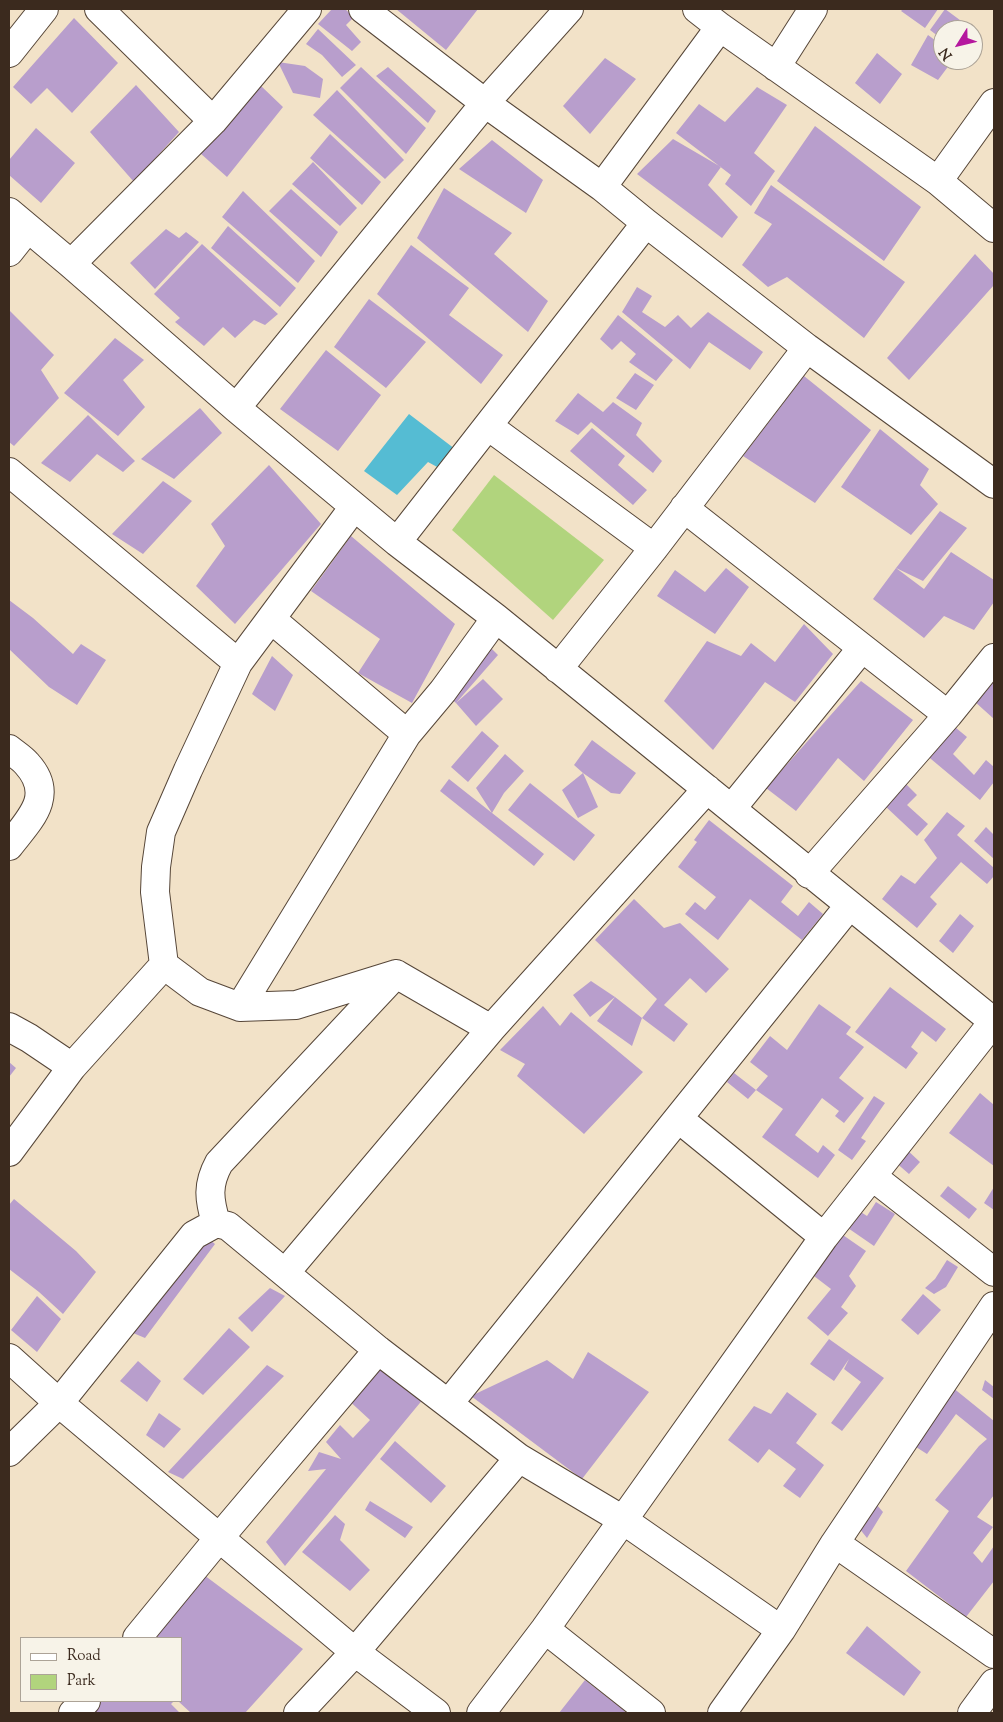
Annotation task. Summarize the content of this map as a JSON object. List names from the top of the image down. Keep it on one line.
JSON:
{"legend":["Road","Park"],"north":"bottom left"}
